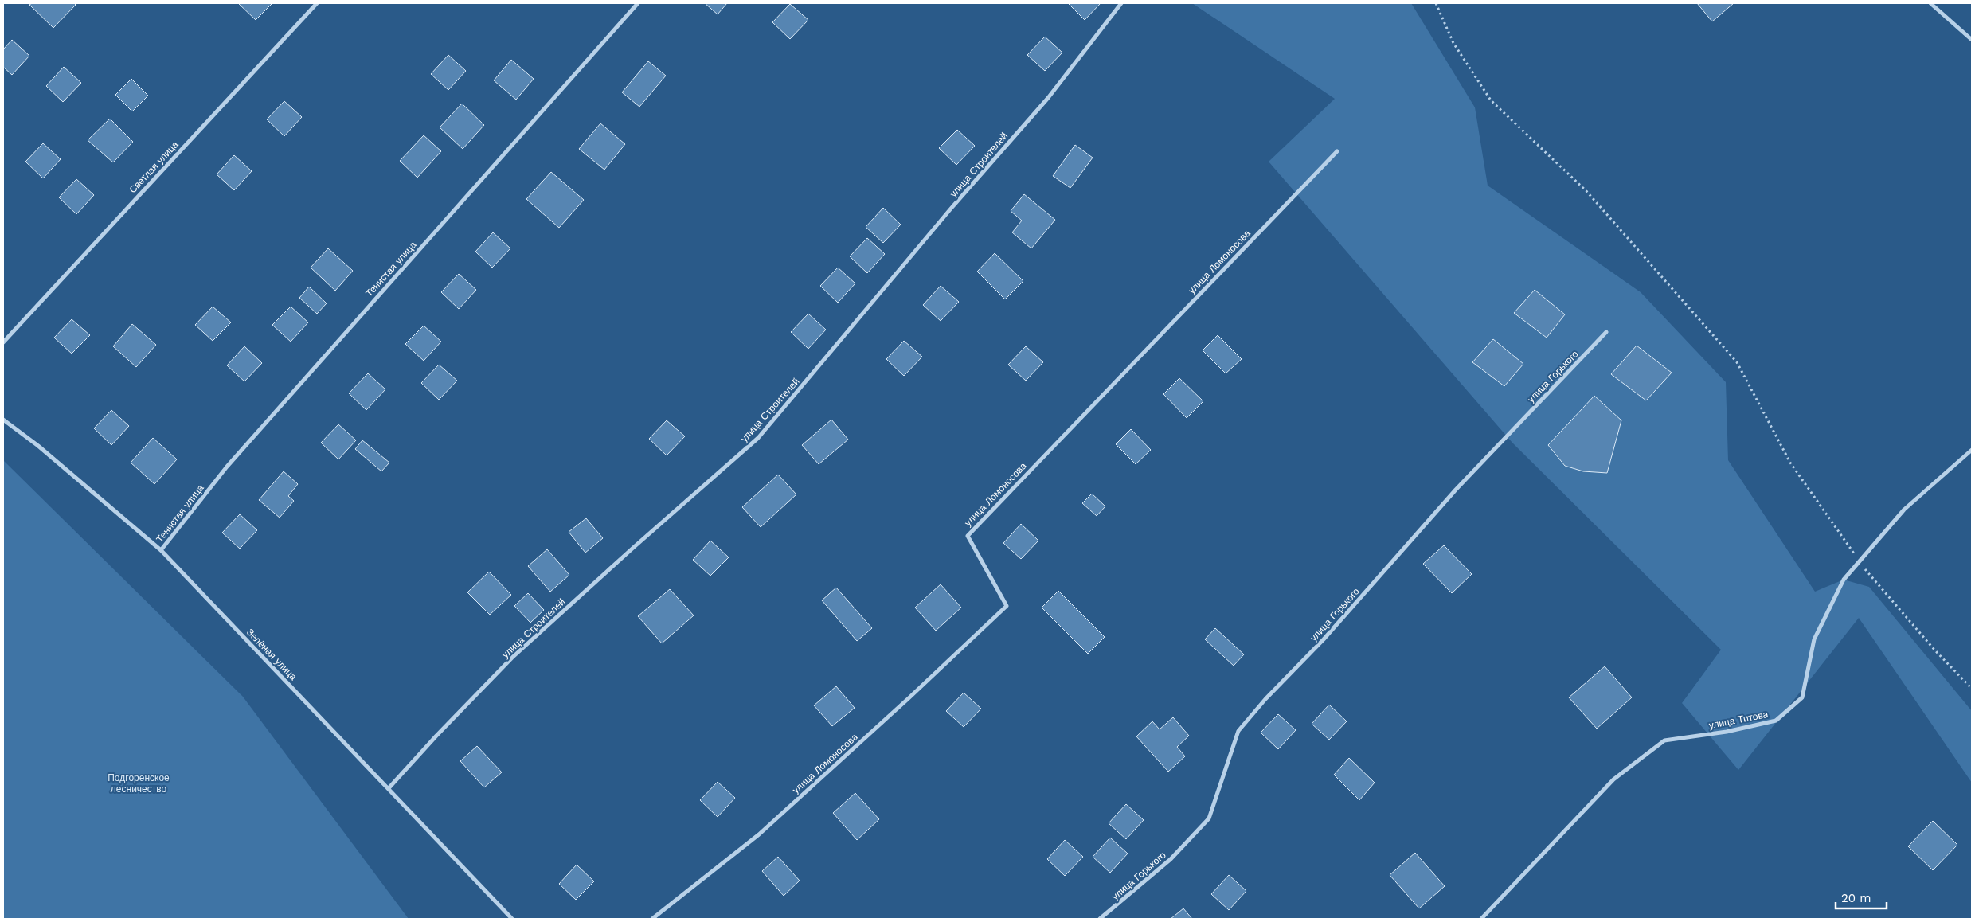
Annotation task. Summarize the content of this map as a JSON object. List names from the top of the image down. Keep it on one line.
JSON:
{"streets":{"street":["улица Строителей","Светлая улица","улица Ломоносова","Тенистая улица","улица Горького","Зелёная улица","улица Титова"]},"crossings":[["улица Строителей","Зелёная улица"],["Тенистая улица","Зелёная улица"]],"parks":["Подгоренское лесничество"],"scale_bar":"20 m"}
